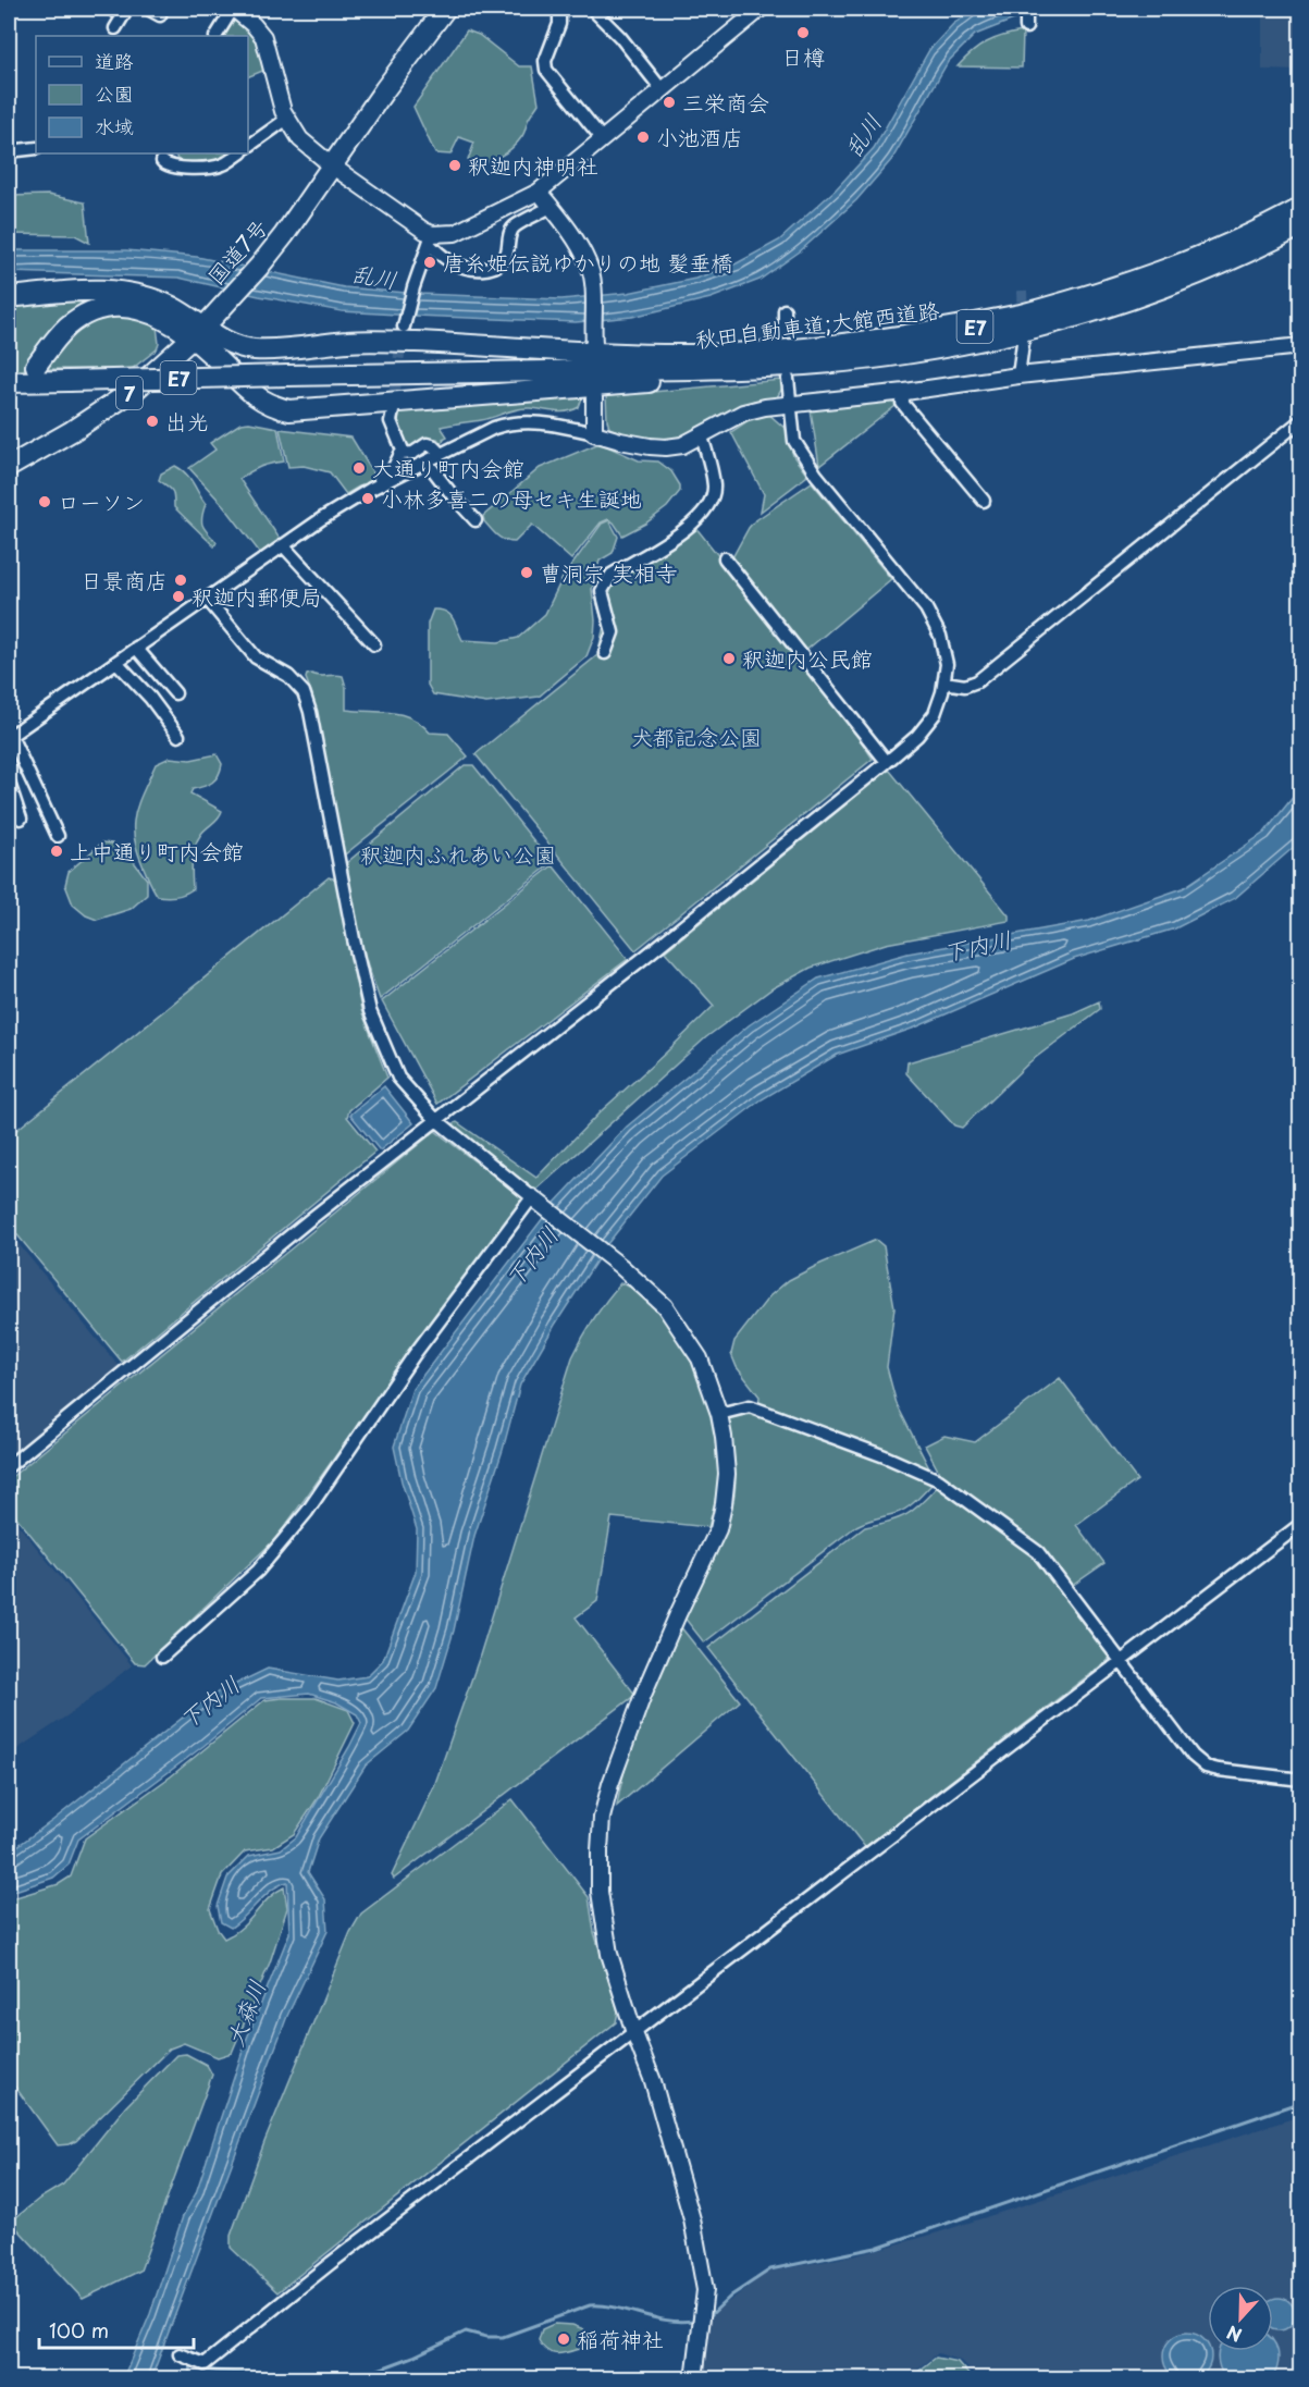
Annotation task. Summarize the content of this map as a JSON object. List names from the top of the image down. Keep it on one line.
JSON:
{"streets":{"highway":["国道7号","秋田自動車道;大館西道路","E7","7"]},"water":["乱川","下内川","大森川"],"parks":["犬都記念公園","釈迦内ふれあい公園"],"places":["日樽","三栄商会","小池酒店","釈迦内神明社","唐糸姫伝説ゆかりの地 髪垂橋","出光","大通り町内会館","小林多喜二の母セキ生誕地","ローソン","曹洞宗 実相寺","日景商店","釈迦内郵便局","釈迦内公民館","上中通り町内会館","稲荷神社"],"legend":["道路","公園","水域"],"scale_bar":"100 m","north":"bottom"}
